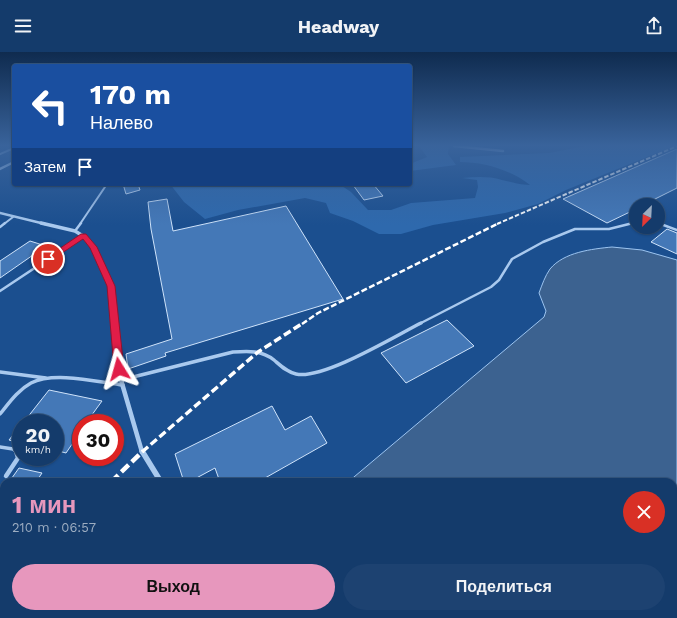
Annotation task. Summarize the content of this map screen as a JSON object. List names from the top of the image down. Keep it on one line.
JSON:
{"north":"bottom left","page":{"header":"Headway","turn":["170 m","Налево"],"then":"Затем","speed":"20 km/h","limit":"30","heading":["1 мин","210 m · 06:57"],"buttons":["Выход","Поделиться"]}}
